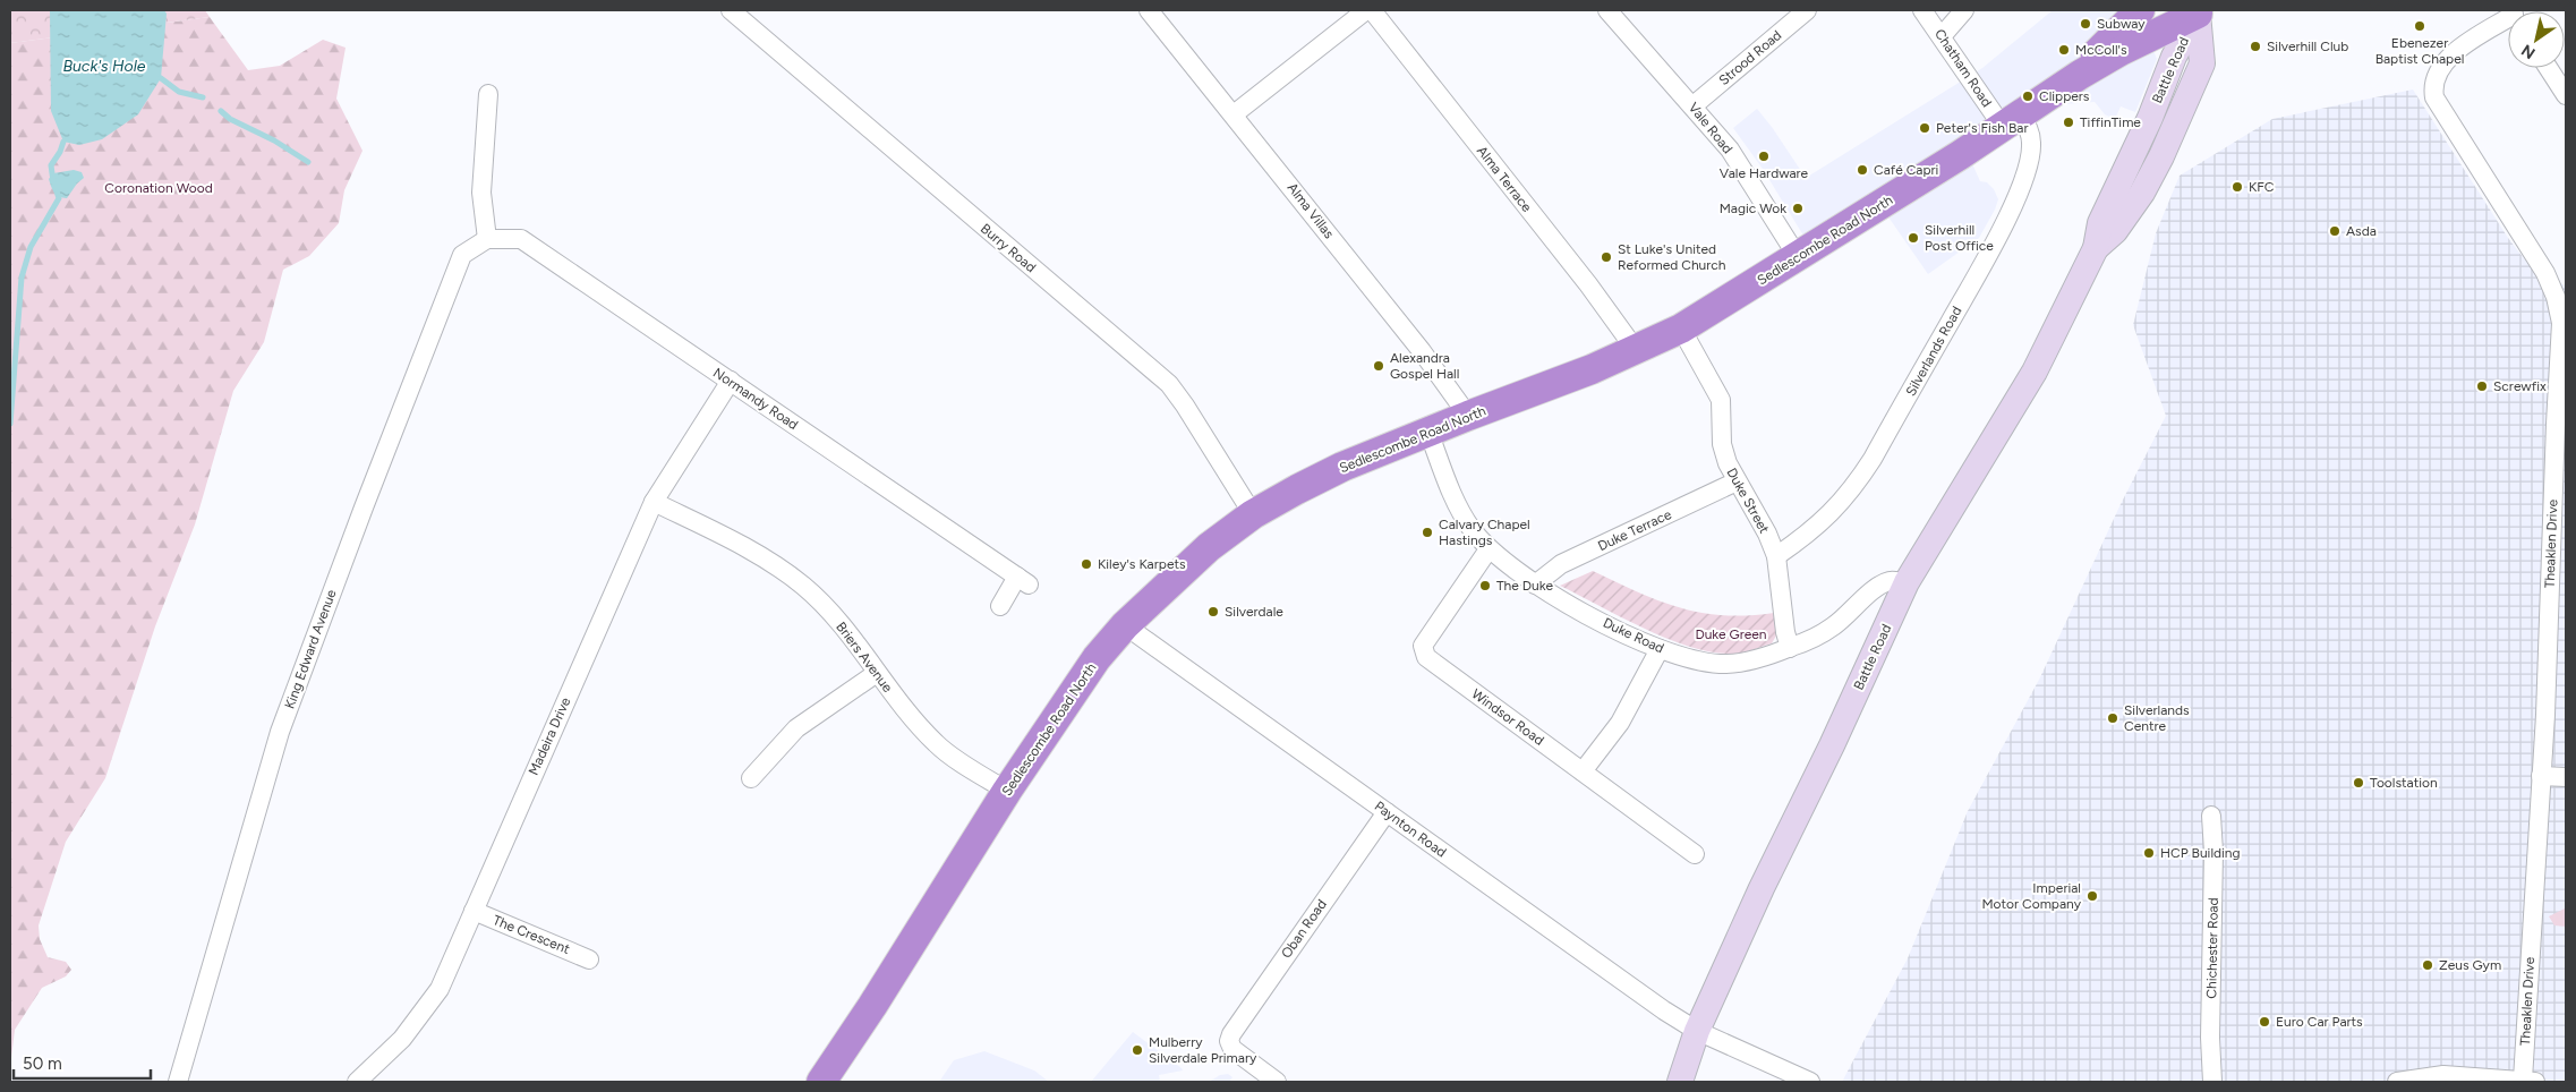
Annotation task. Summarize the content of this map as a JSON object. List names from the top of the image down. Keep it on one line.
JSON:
{"streets":{"highway":["Sedlescombe Road North"],"main road":["Battle Road"],"street":["Strood Road","Chatham Road","Vale Road","Alma Terrace","Alma Villas","Burry Road","Silverlands Road","Normandy Road","Duke Street","Duke Terrace","Theaklen Drive","Duke Road","King Edward Avenue","Briers Avenue","Windsor Road","Madeira Drive","Paynton Road","Oban Road","The Crescent","Chichester Road"]},"crossings":[["Strood Road","Vale Road"],["Chatham Road","Sedlescombe Road North"],["Chatham Road","Silverlands Road"],["Battle Road","Sedlescombe Road North"],["Battle Road","Duke Road"],["Battle Road","Paynton Road"],["Vale Road","Sedlescombe Road North"],["Alma Terrace","Sedlescombe Road North"],["Alma Villas","Sedlescombe Road North"],["Sedlescombe Road North","Burry Road"],["Sedlescombe Road North","Silverlands Road"],["Sedlescombe Road North","Duke Street"],["Sedlescombe Road North","Duke Road"],["Sedlescombe Road North","Briers Avenue"],["Sedlescombe Road North","Paynton Road"],["Silverlands Road","Duke Street"],["Normandy Road","King Edward Avenue"],["Normandy Road","Madeira Drive"],["Duke Street","Duke Terrace"],["Duke Street","Duke Road"],["Duke Terrace","Duke Road"],["Duke Road","Windsor Road"],["Briers Avenue","Madeira Drive"],["Madeira Drive","The Crescent"],["Paynton Road","Oban Road"]],"water":["Buck's Hole"],"parks":["Coronation Wood","Duke Green"],"places":["Subway","Ebenezer Baptist Chapel","Silverhill Club","McColl's","Clippers","TiffinTime","Peter's Fish Bar","Vale Hardware","Café Capri","KFC","Magic Wok","Asda","Silverhill Post Office","St Luke's United Reformed Church","Alexandra Gospel Hall","Screwfix","Calvary Chapel Hastings","Kiley's Karpets","The Duke","Silverdale","Silverlands Centre","Toolstation","HCP Building","Imperial Motor Company","Zeus Gym","Euro Car Parts","Mulberry Silverdale Primary"],"scale_bar":"50 m","north":"bottom left"}
